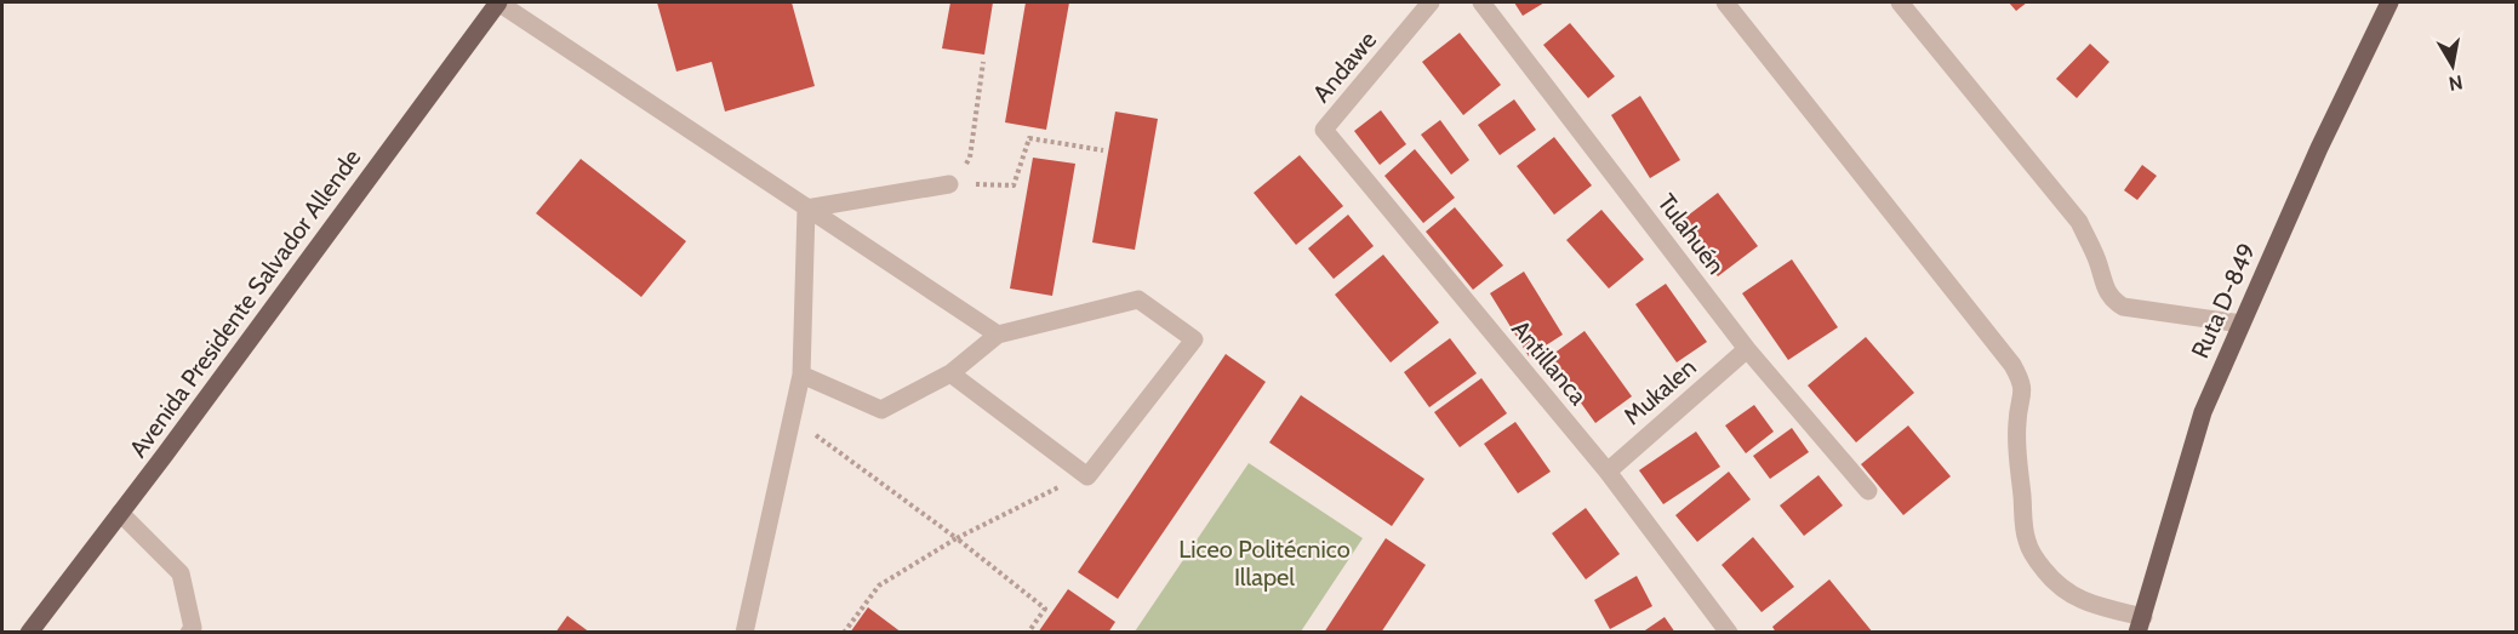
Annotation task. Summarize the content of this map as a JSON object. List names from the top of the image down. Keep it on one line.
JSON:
{"streets":{"main road":["Ruta D-849","Avenida Presidente Salvador Allende"],"street":["Andawe","Tulahuén","Antillanca","Mukalen"]},"crossings":[["Andawe","Antillanca"],["Tulahuén","Mukalen"],["Antillanca","Mukalen"]],"parks":["Liceo Politécnico Illapel"],"north":"bottom"}
